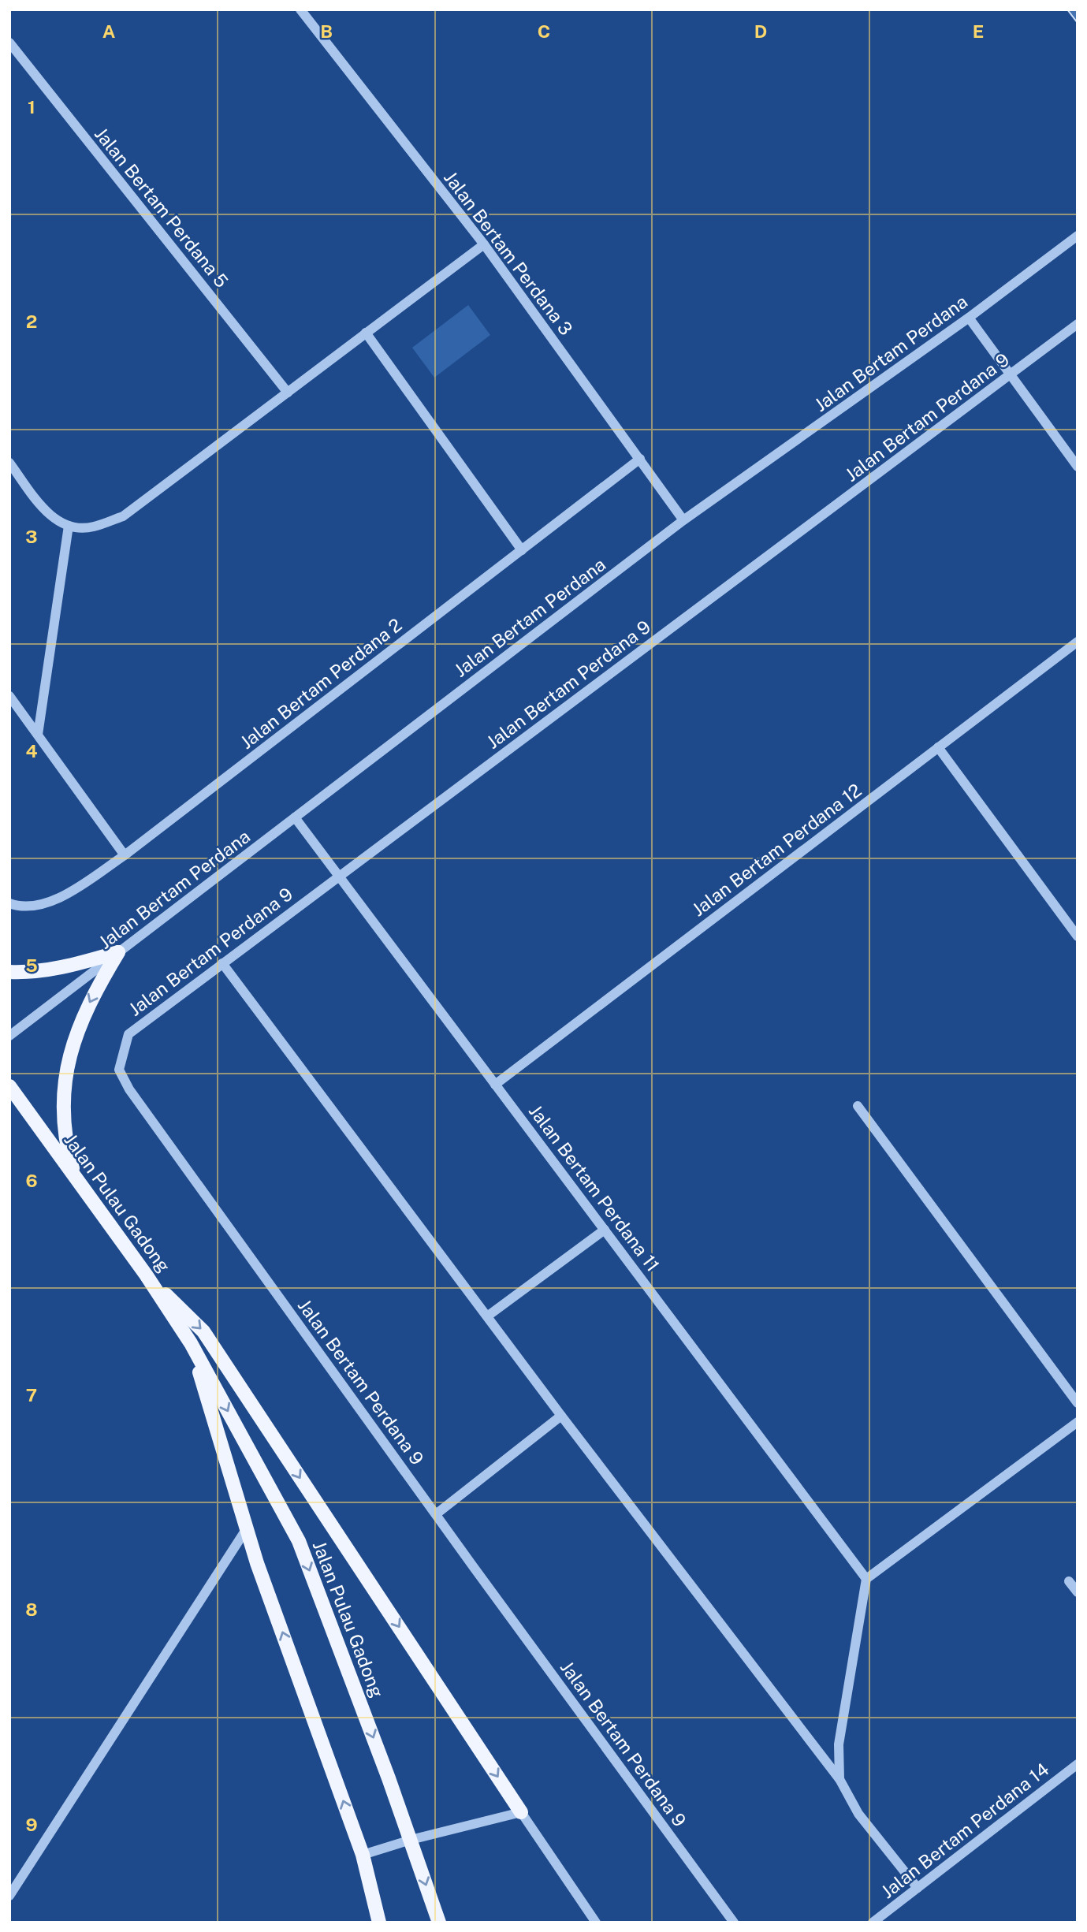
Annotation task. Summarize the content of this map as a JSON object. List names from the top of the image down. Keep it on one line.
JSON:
{"streets":{"main road":["Jalan Pulau Gadong"],"street":["Jalan Bertam Perdana 5","Jalan Bertam Perdana 3","Jalan Bertam Perdana","Jalan Bertam Perdana 9","Jalan Bertam Perdana 2","Jalan Bertam Perdana 12","Jalan Bertam Perdana 11","Jalan Bertam Perdana 14"]},"crossings":[["Jalan Bertam Perdana 3","Jalan Bertam Perdana"],["Jalan Bertam Perdana 3","Jalan Bertam Perdana 2"],["Jalan Bertam Perdana","Jalan Bertam Perdana 11"],["Jalan Bertam Perdana 9","Jalan Bertam Perdana 11"],["Jalan Bertam Perdana 12","Jalan Bertam Perdana 11"]],"grid":{"columns":["A","B","C","D","E"],"rows":["1","2","3","4","5","6","7","8","9"]}}
